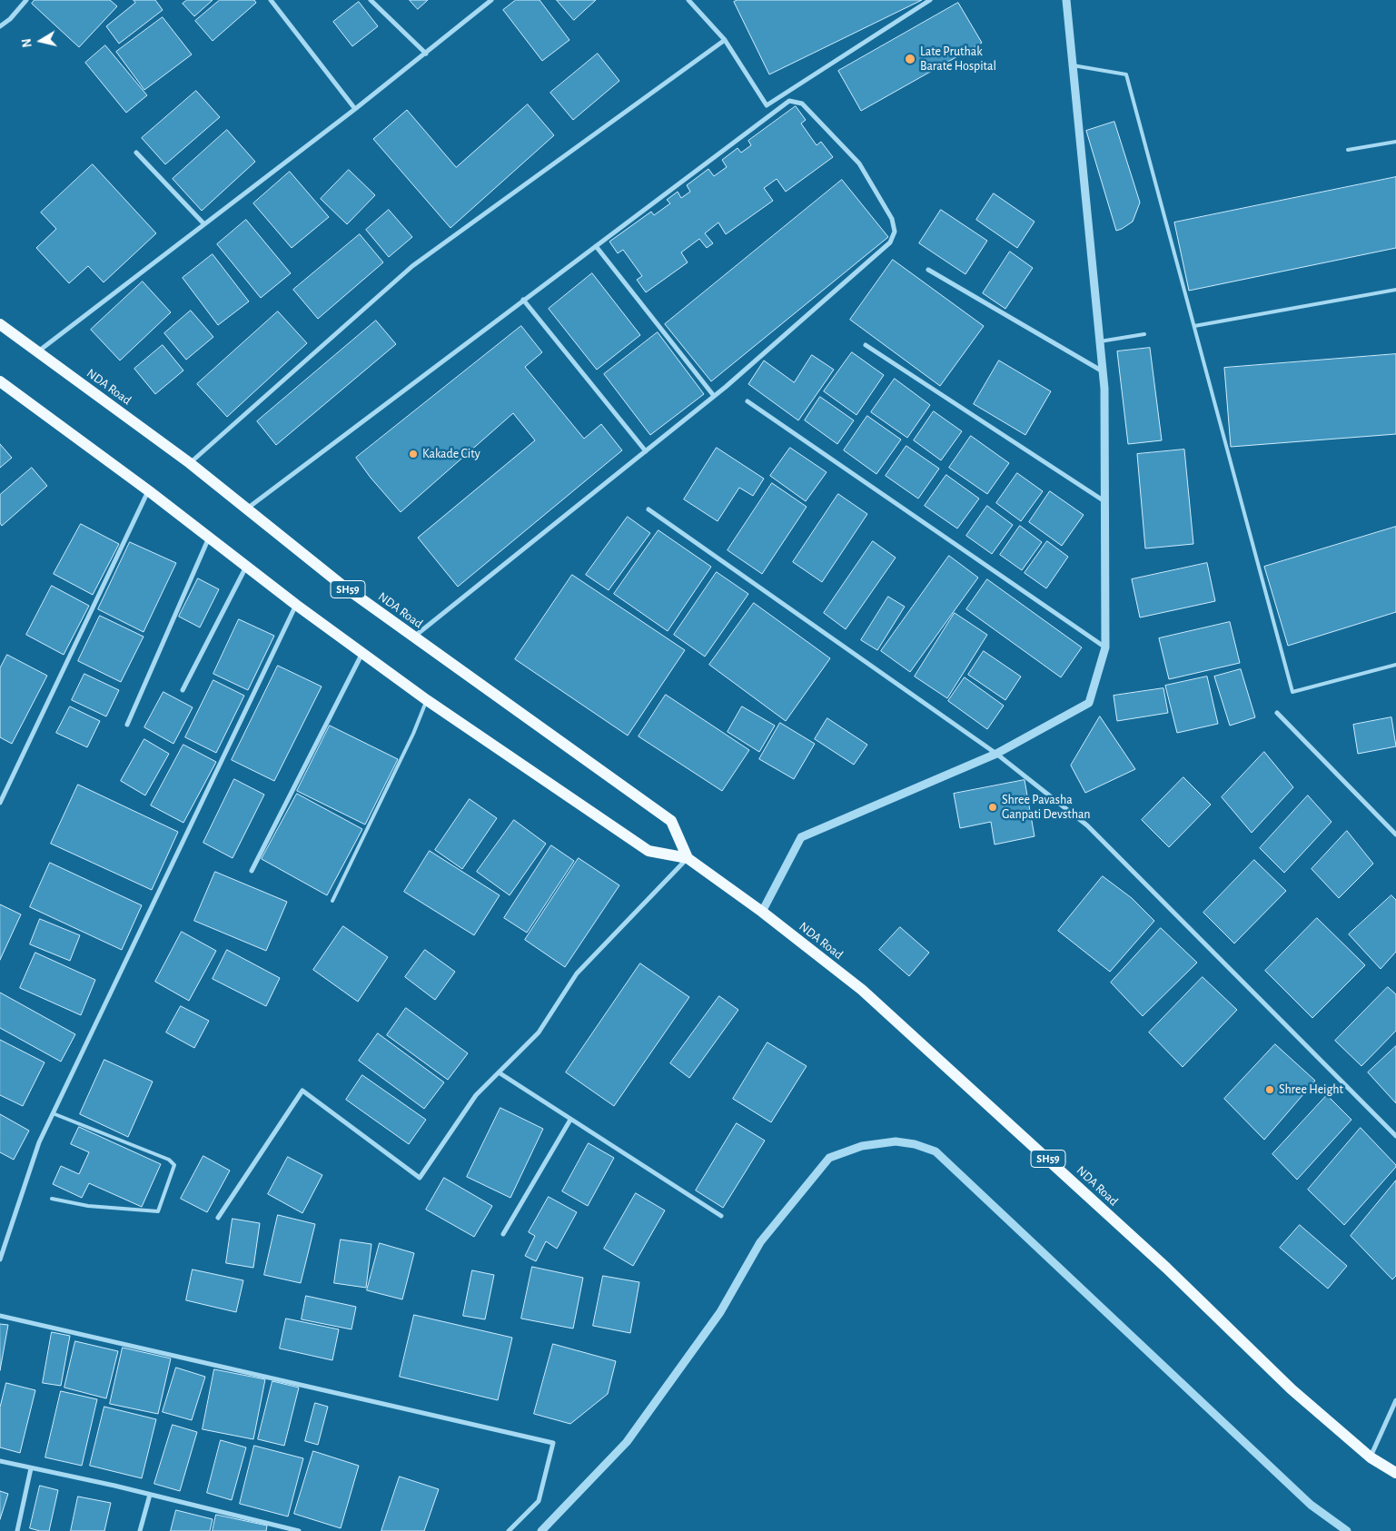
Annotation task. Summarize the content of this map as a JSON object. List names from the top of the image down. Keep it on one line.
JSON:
{"streets":{"main road":["NDA Road","SH59"]},"places":["Late Pruthak Barate Hospital","Kakade City","Shree Pavasha Ganpati Devsthan","Shree Height"],"north":"left"}
